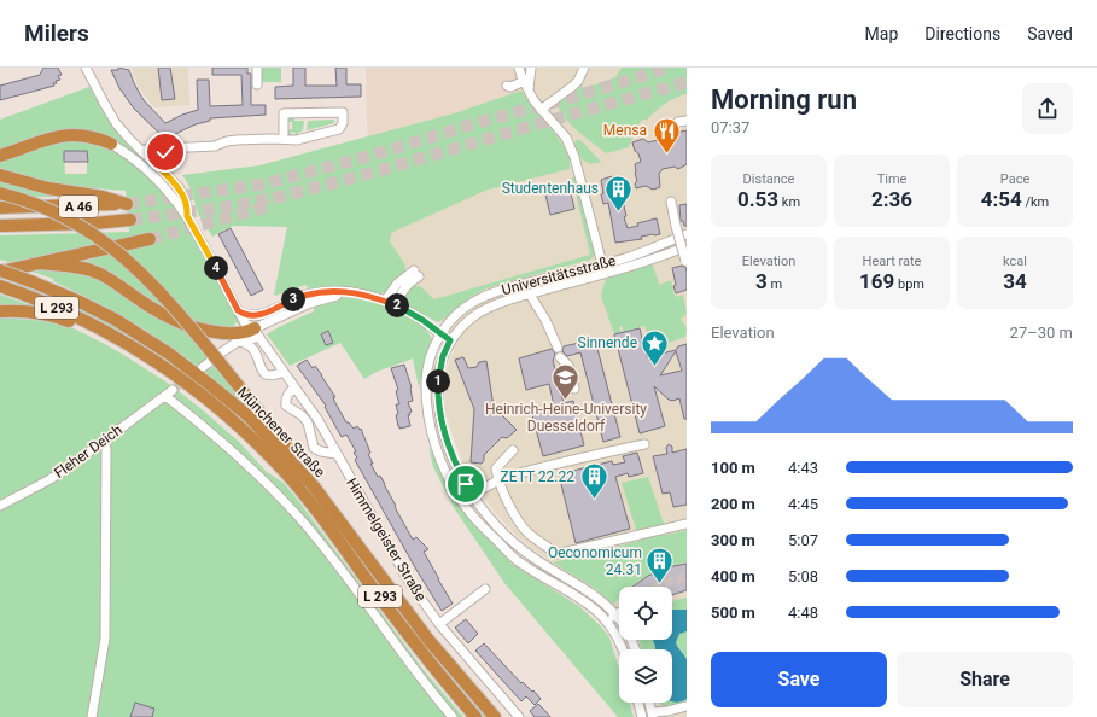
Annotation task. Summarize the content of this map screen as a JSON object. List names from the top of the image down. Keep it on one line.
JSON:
{"streets":{"highway":["A 46","L 293","Münchener Straße"],"street":["Universitätsstraße","Fleher Deich","Himmelgeister Straße"]},"crossings":[["L 293","Münchener Straße"]],"places":{"restaurant":["Mensa"],"building":["Studentenhaus","ZETT 22.22","Oeconomicum 24.31"],"place":["Sinnende"],"school or university":["Heinrich-Heine-University Duesseldorf"]},"page":{"header":"Milers","nav":["Map","Directions","Saved"],"heading":["Morning run","07:37"],"stats":[["Distance","0.53 km"],["Time","2:36"],["Pace","4:54 /km"],["Elevation","3 m"],["Heart rate","169 bpm"],["kcal","34"]],"pins":["4","3","2","1"],"chart":["Elevation","27–30 m"],"list":[{"name":"100 m","note":"4:43"},{"name":"200 m","note":"4:45"},{"name":"300 m","note":"5:07"},{"name":"400 m","note":"5:08"},{"name":"500 m","note":"4:48"}],"buttons":["Save","Share"]}}
